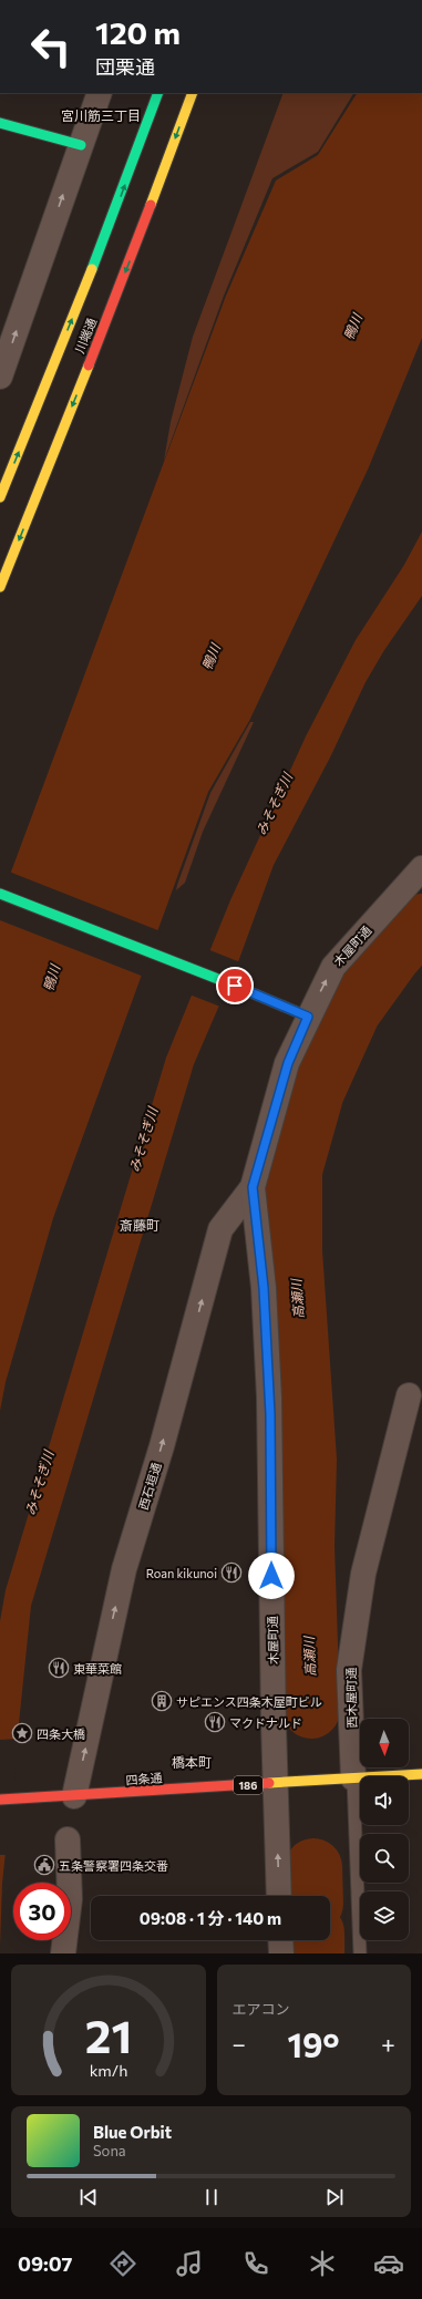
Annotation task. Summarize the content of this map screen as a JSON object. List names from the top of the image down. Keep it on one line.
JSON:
{"streets":{"street":["川端通","木屋町通","西石垣通","西木屋町通","四条通","186"]},"crossings":[["木屋町通","西石垣通"],["木屋町通","四条通"],["西石垣通","四条通"],["西木屋町通","四条通"]],"one_way":["西石垣通"],"districts":["宮川筋三丁目","斎藤町","橋本町"],"water":["鴨川","みそそぎ川","高瀬川"],"places":{"restaurant":["Roan kikunoi","東華菜館","マクドナルド"],"building":["サピエンス四条木屋町ビル"],"place":["四条大橋"],"public building":["五条警察署四条交番"]},"north":"bottom","page":{"turn":["120 m","団栗通"],"limit":"30","trip":"09:08 · 1 分 · 140 m","tile":"エアコン","heat":["−","19°","+"],"song":["Blue Orbit","Sona"],"tabs":"09:07","gauge":["21","km/h"]}}
